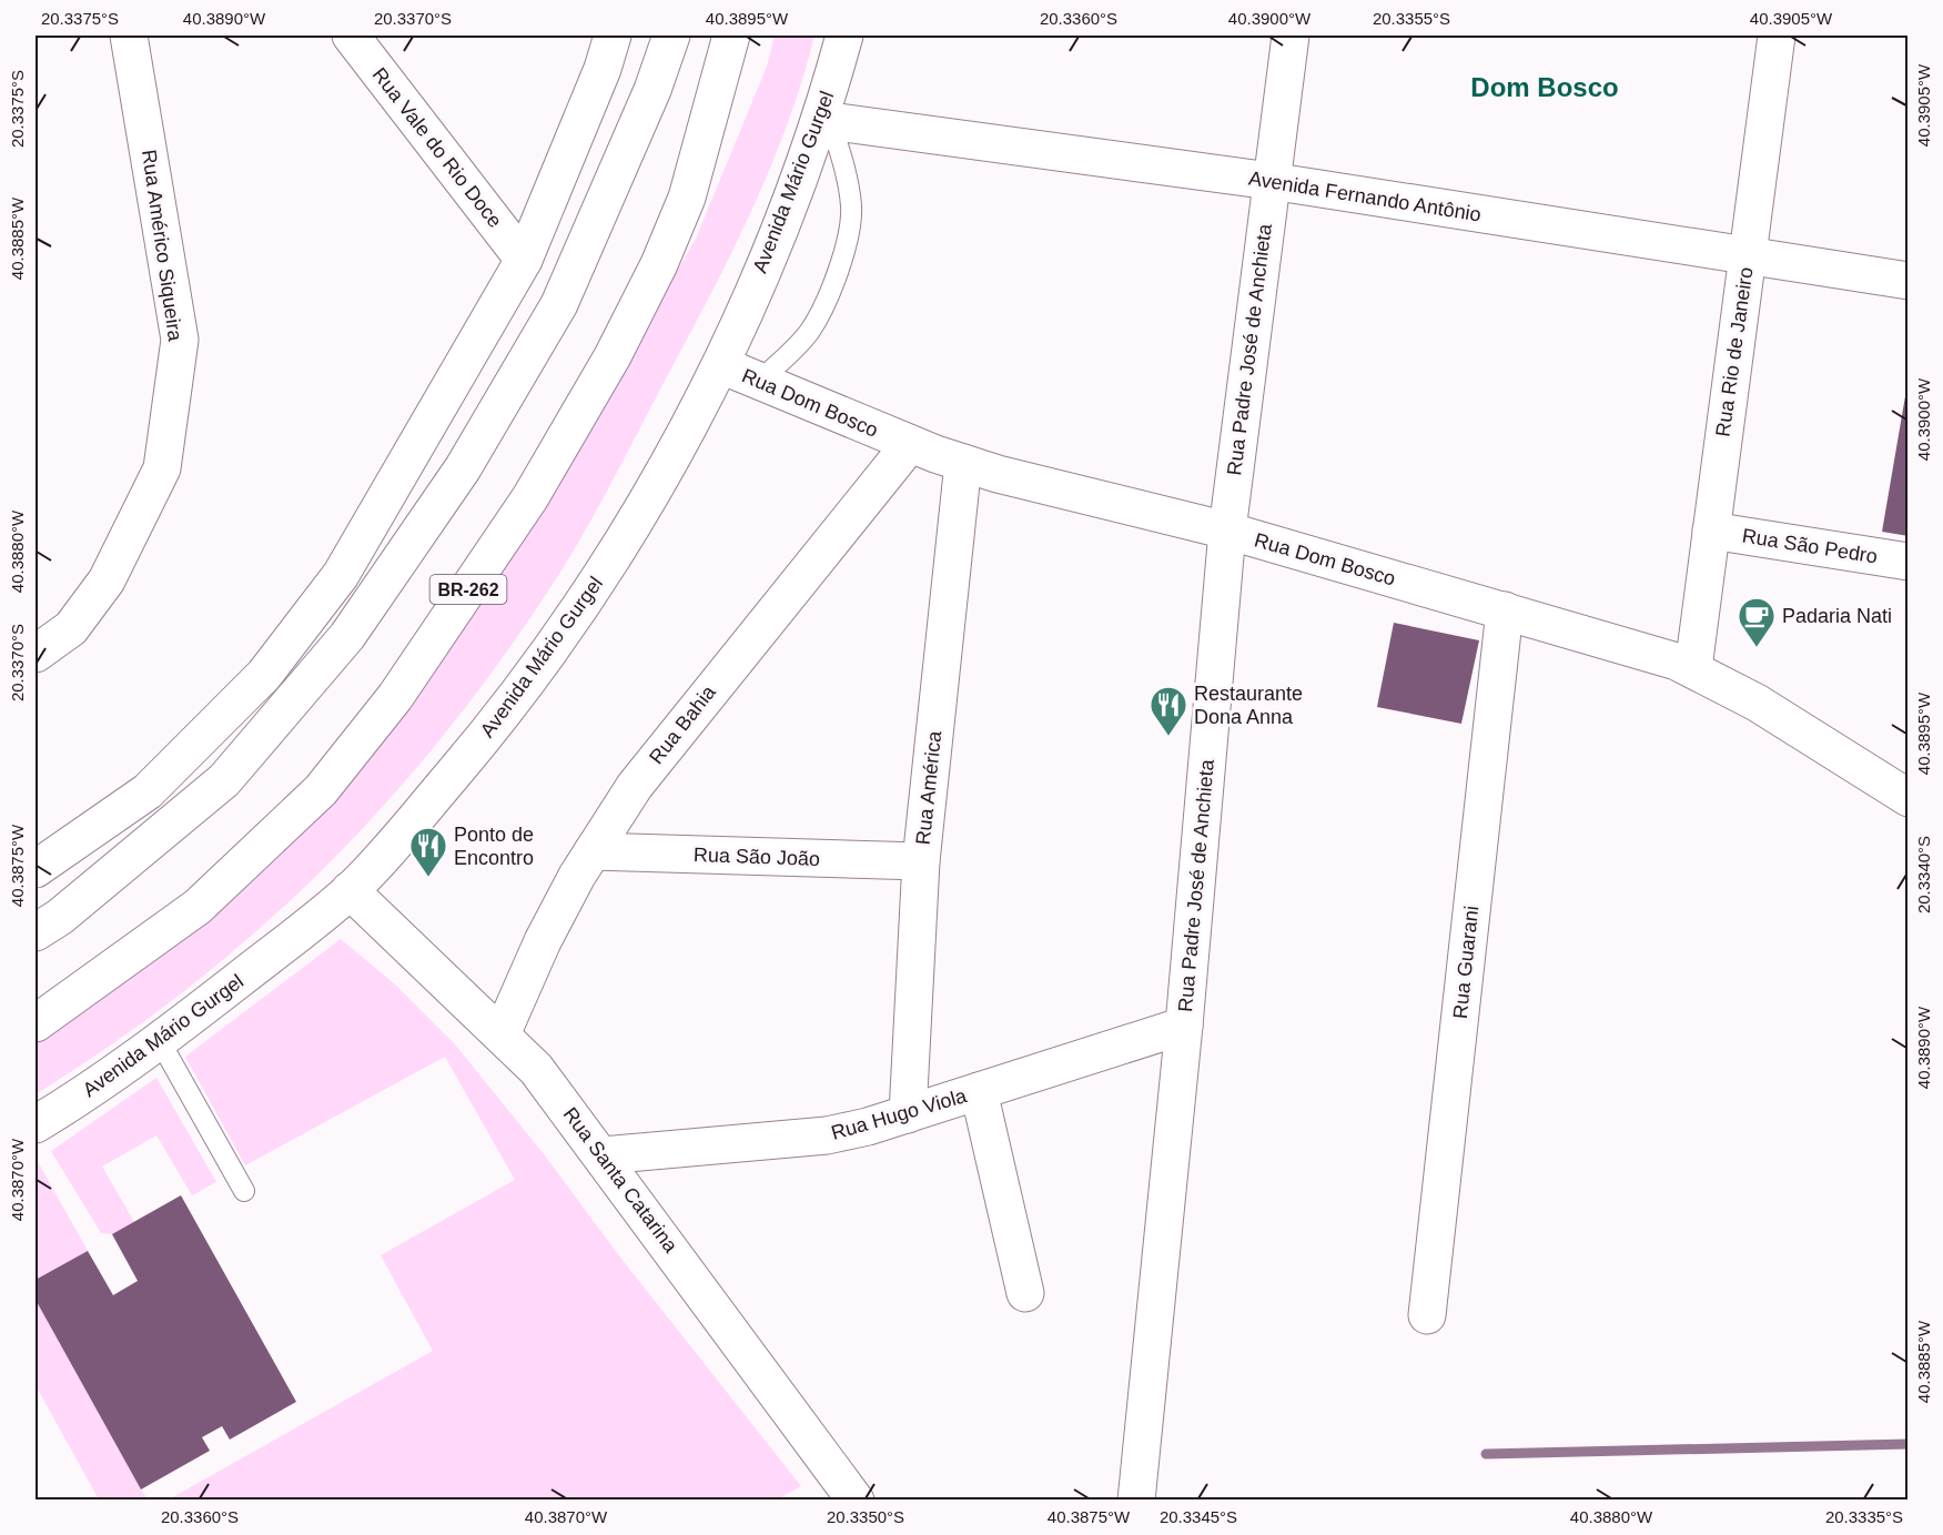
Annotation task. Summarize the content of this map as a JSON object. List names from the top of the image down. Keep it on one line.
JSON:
{"streets":{"street":["Rua Vale do Rio Doce","Avenida Mário Gurgel","Avenida Fernando Antônio","Rua Américo Siqueira","Rua Padre José de Anchieta","Rua Rio de Janeiro","Rua Dom Bosco","Rua São Pedro","BR-262","Rua Bahia","Rua América","Rua São João","Rua Guarani","Rua Hugo Viola","Rua Santa Catarina"]},"crossings":[["Avenida Mário Gurgel","Avenida Fernando Antônio"],["Avenida Mário Gurgel","Rua Dom Bosco"],["Avenida Mário Gurgel","Rua Santa Catarina"],["Avenida Fernando Antônio","Rua Padre José de Anchieta"],["Avenida Fernando Antônio","Rua Rio de Janeiro"],["Rua Padre José de Anchieta","Rua Dom Bosco"],["Rua Padre José de Anchieta","Rua Hugo Viola"],["Rua Rio de Janeiro","Rua Dom Bosco"],["Rua Rio de Janeiro","Rua São Pedro"],["Rua Dom Bosco","Rua Bahia"],["Rua Dom Bosco","Rua América"],["Rua Dom Bosco","Rua Guarani"],["Rua Bahia","Rua São João"],["Rua Bahia","Rua Santa Catarina"],["Rua América","Rua São João"],["Rua América","Rua Hugo Viola"],["Rua Hugo Viola","Rua Santa Catarina"]],"districts":["Dom Bosco"],"places":{"cafe":["Padaria Nati"],"restaurant":["Restaurante Dona Anna","Ponto de Encontro"]},"coordinates":["20.3375°S","40.3890°W","20.3370°S","40.3895°W","20.3360°S","40.3900°W","20.3355°S","40.3905°W","40.3885°W","40.3880°W","40.3875°W","20.3340°S","40.3870°W","20.3350°S","20.3345°S","20.3335°S"]}
